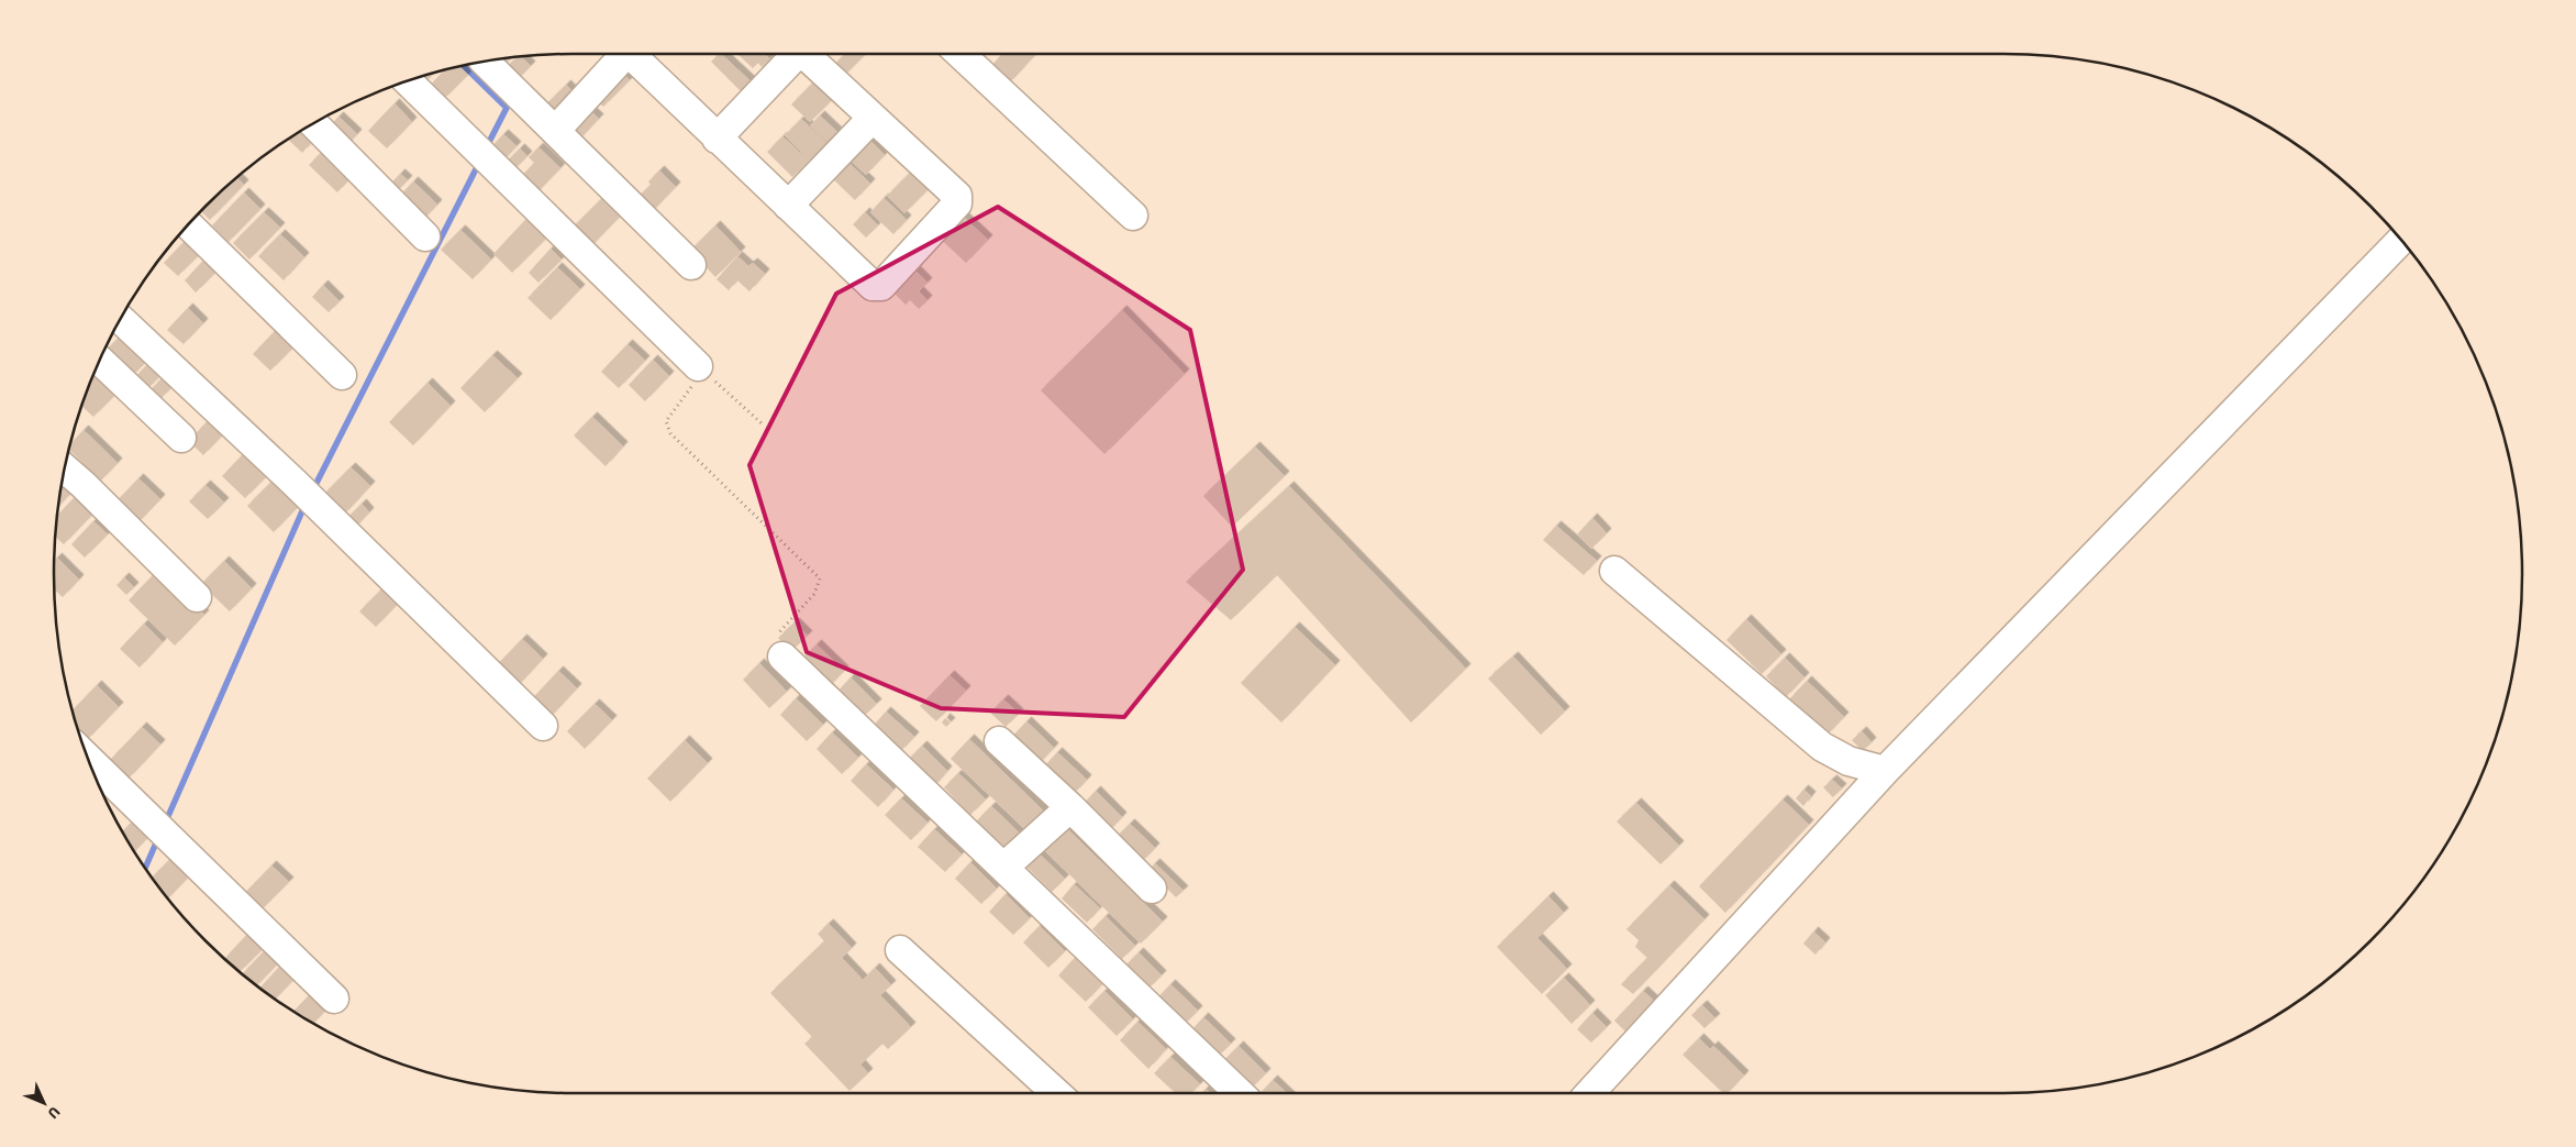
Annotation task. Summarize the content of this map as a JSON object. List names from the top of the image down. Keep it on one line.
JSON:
{"north":"bottom right"}
